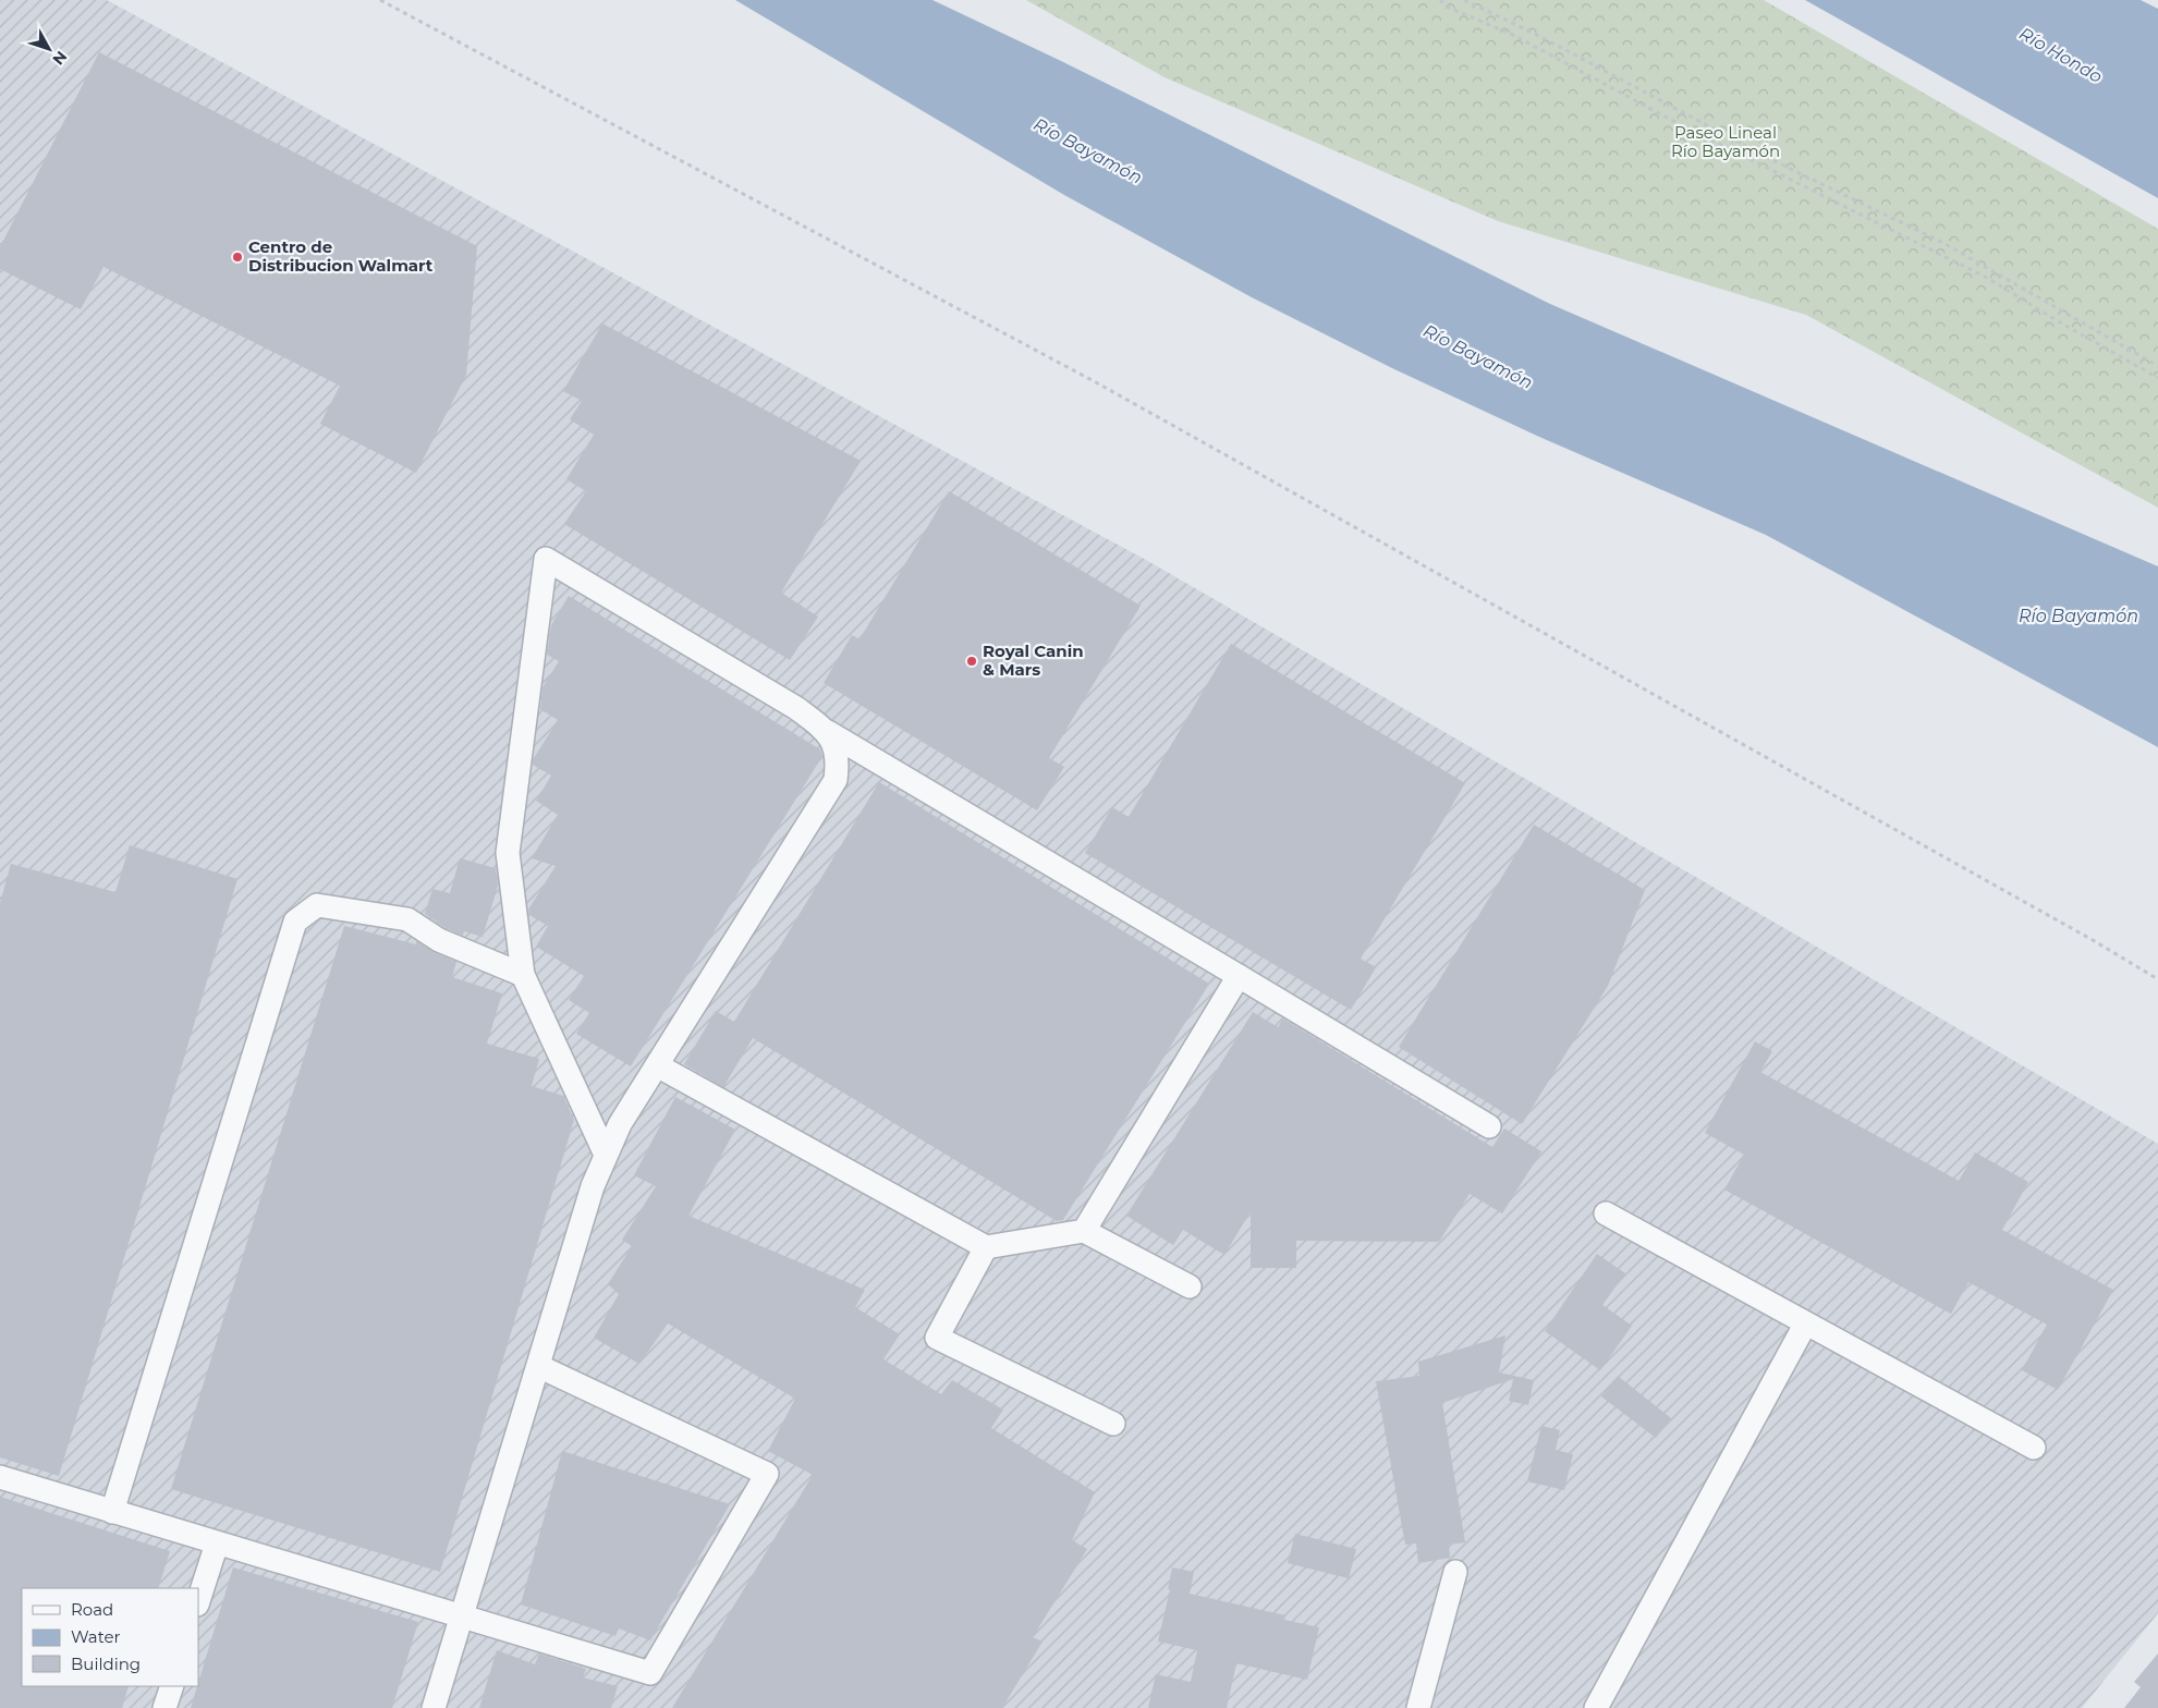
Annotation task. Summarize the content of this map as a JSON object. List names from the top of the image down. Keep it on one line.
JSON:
{"water":["Río Hondo","Río Bayamón"],"parks":["Paseo Lineal Río Bayamón"],"places":["Centro de Distribucion Walmart","Royal Canin & Mars"],"legend":["Road","Water","Building"],"north":"bottom right"}
